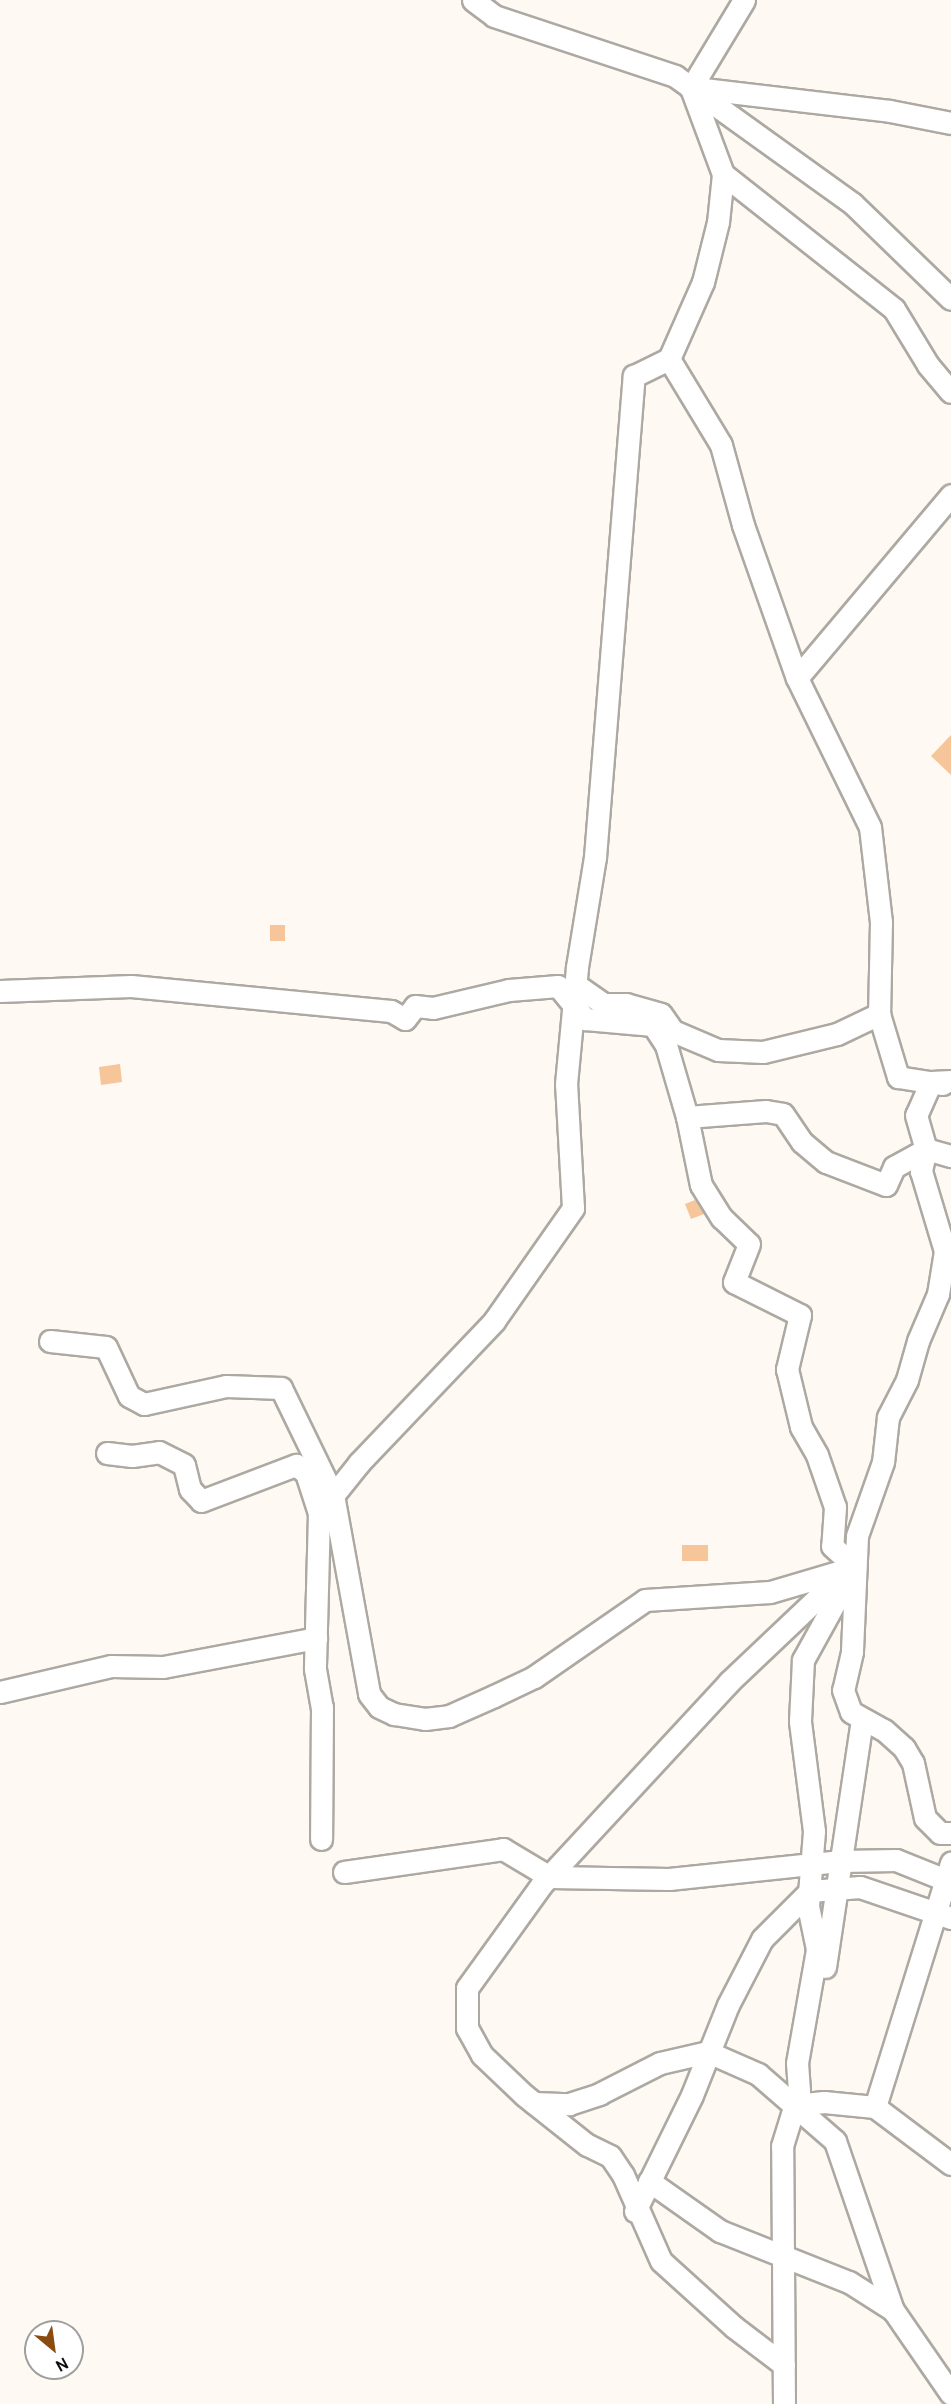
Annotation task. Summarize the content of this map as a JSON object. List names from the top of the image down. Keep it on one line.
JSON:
{"north":"bottom right"}
